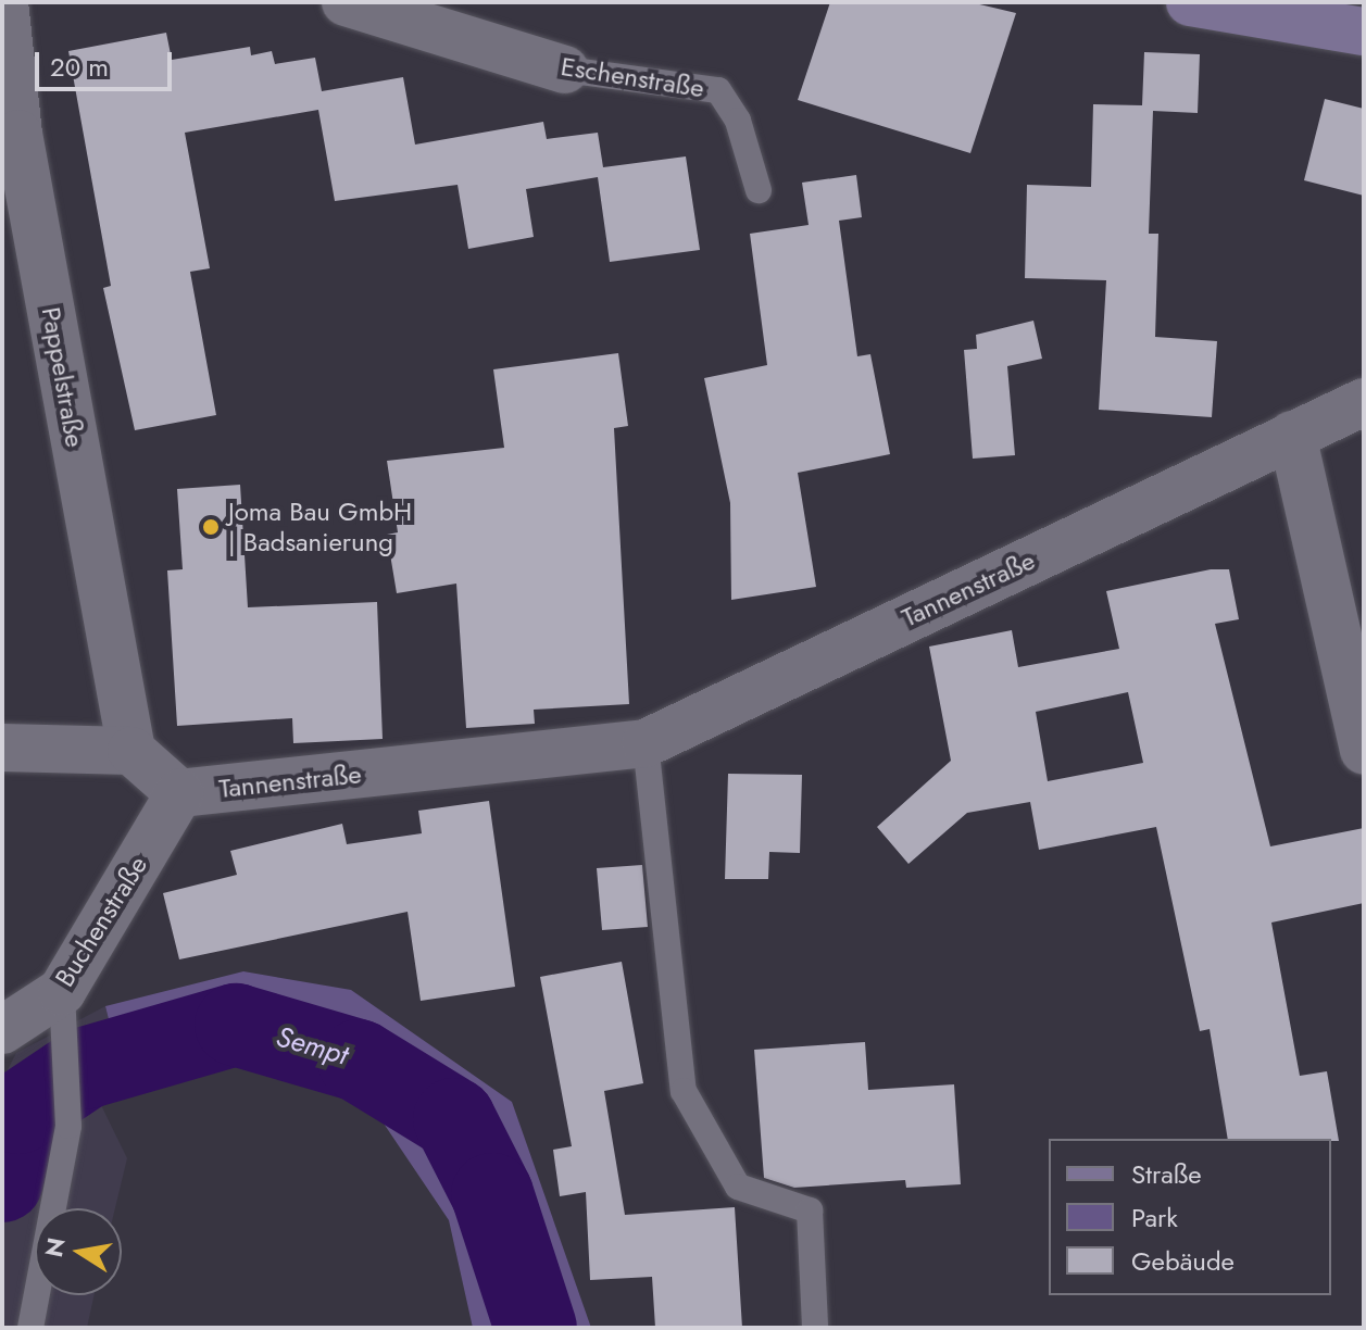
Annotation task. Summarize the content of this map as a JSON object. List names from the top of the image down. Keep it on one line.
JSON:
{"streets":{"street":["Eschenstraße","Pappelstraße","Tannenstraße","Buchenstraße"]},"crossings":[["Tannenstraße","Buchenstraße"]],"water":["Sempt"],"places":["Joma Bau GmbH | Badsanierung"],"legend":["Straße","Park","Gebäude"],"scale_bar":"20 m","north":"left"}
